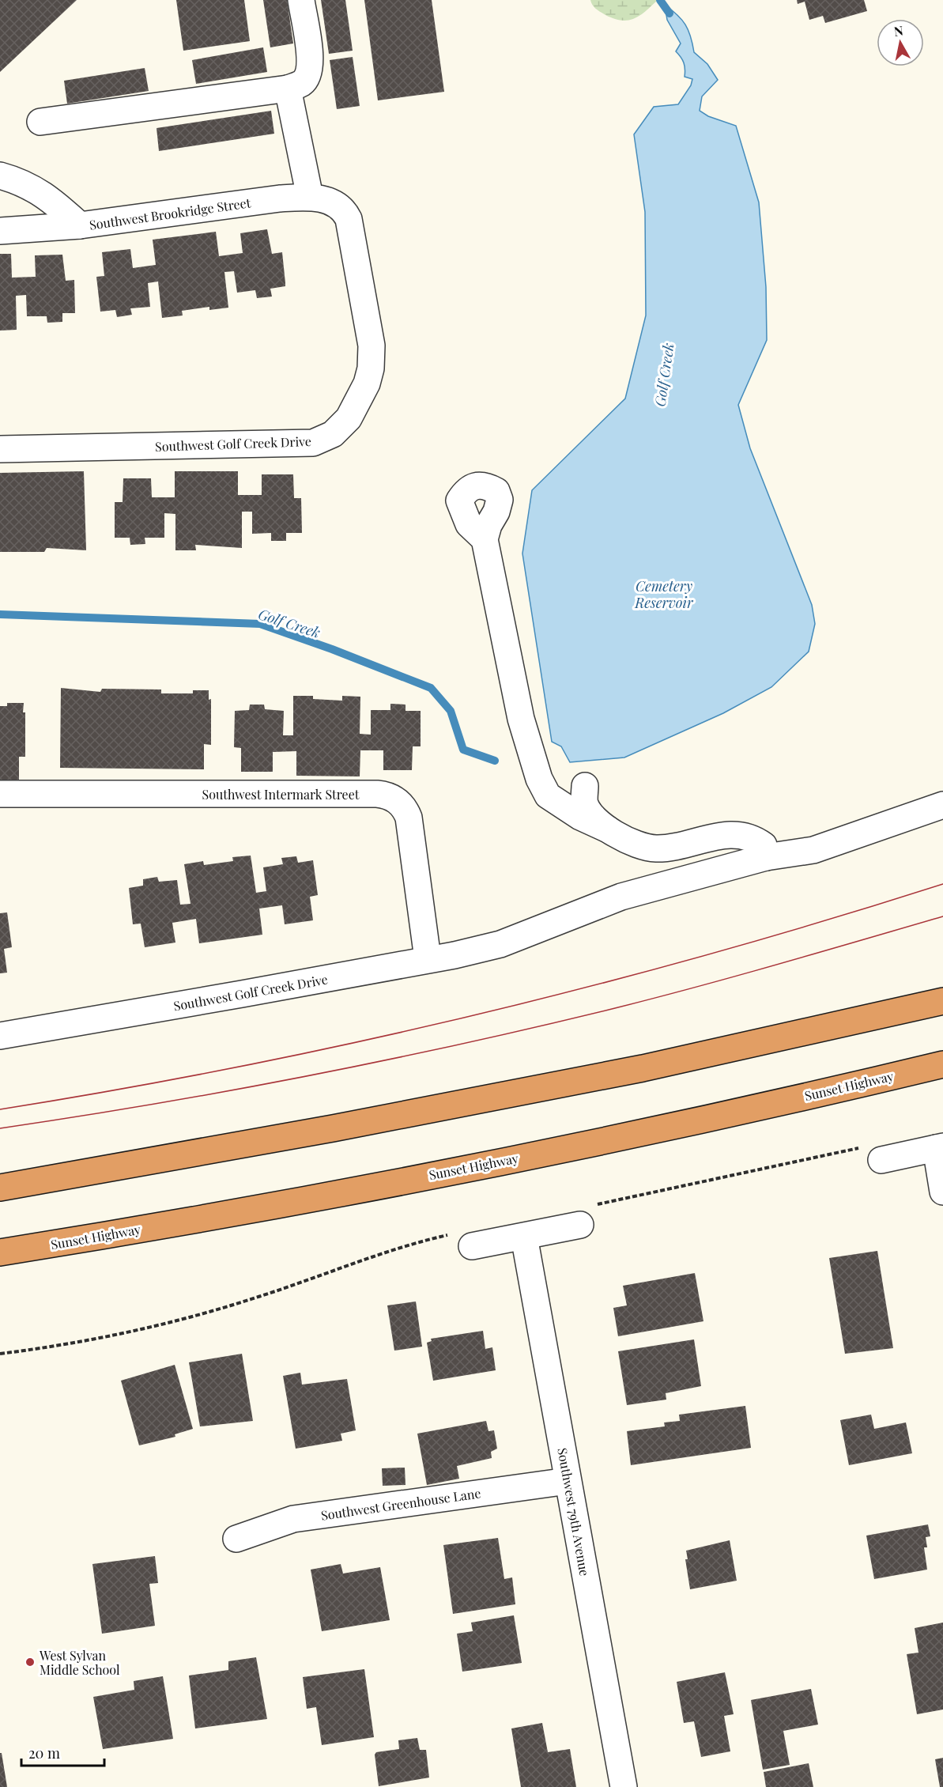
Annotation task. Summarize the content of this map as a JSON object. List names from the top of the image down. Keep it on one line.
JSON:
{"streets":{"highway":["Sunset Highway"],"street":["Southwest Brookridge Street","Southwest Golf Creek Drive","Southwest Intermark Street","Southwest Greenhouse Lane","Southwest 79th Avenue"]},"crossings":[["Southwest Brookridge Street","Southwest Golf Creek Drive"],["Southwest Golf Creek Drive","Southwest Intermark Street"],["Southwest Greenhouse Lane","Southwest 79th Avenue"]],"water":["Golf Creek","Cemetery Reservoir"],"places":["West Sylvan Middle School"],"scale_bar":"20 m","north":"top"}
